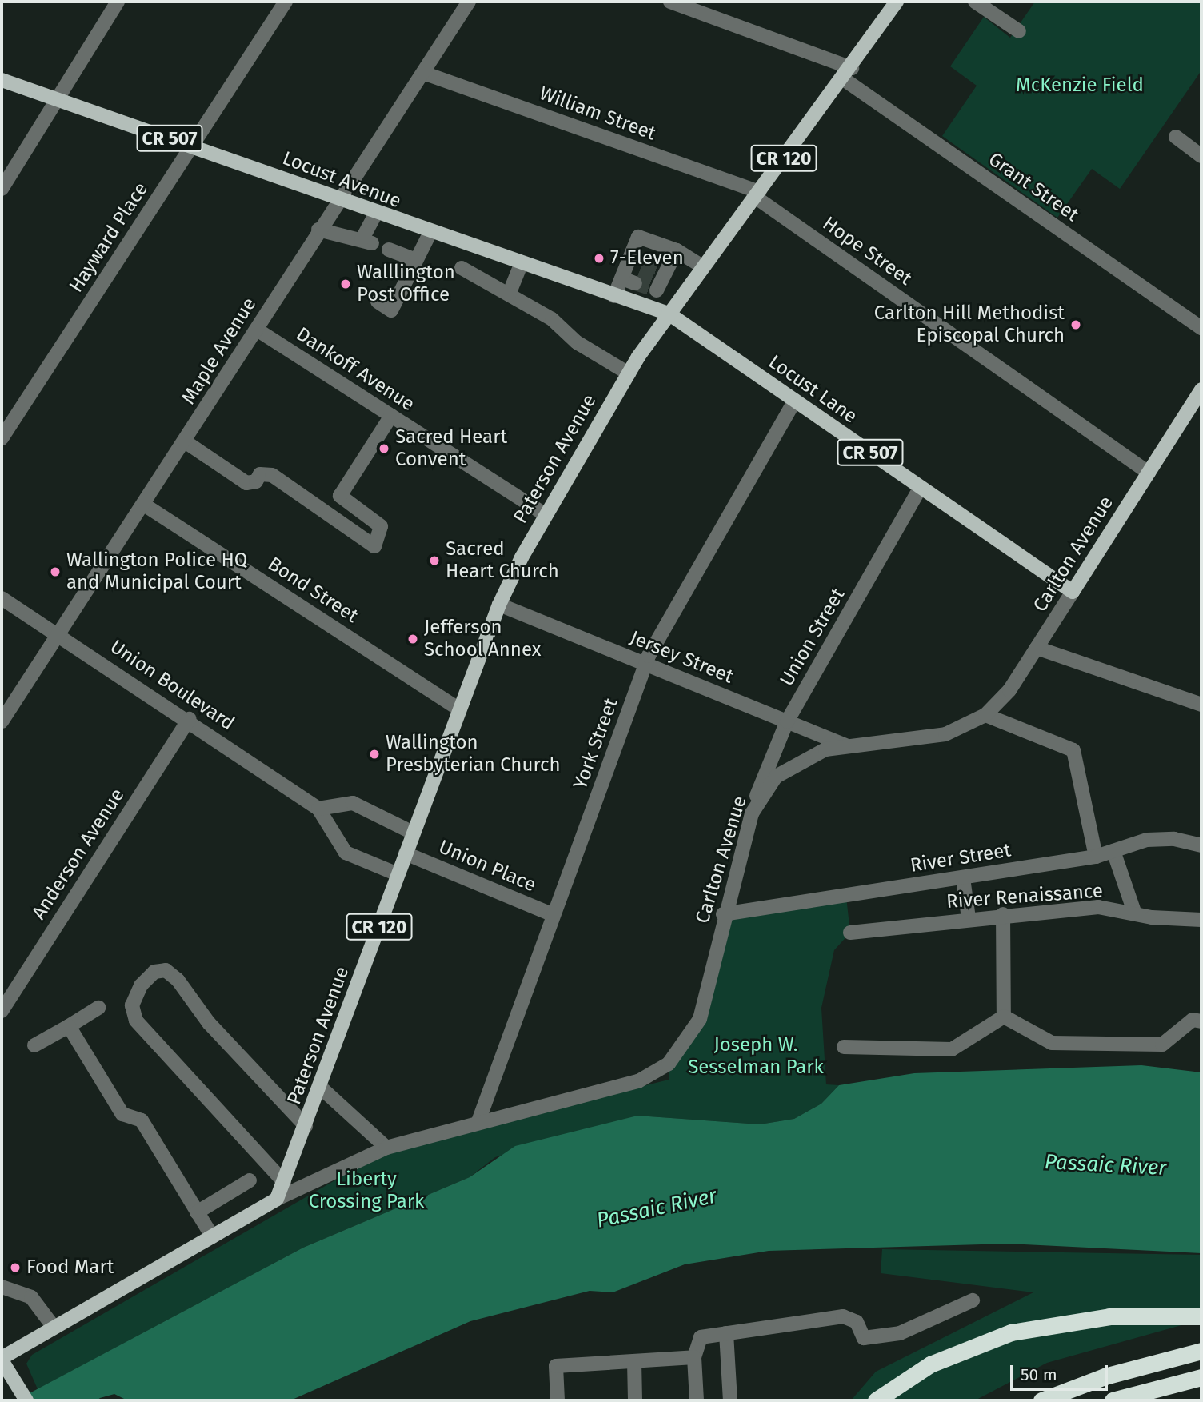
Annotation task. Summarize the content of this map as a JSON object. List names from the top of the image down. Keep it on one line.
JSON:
{"streets":{"main road":["CR 507","CR 120","Locust Avenue","Locust Lane","Paterson Avenue","Carlton Avenue"],"street":["William Street","Grant Street","Hayward Place","Hope Street","Maple Avenue","Dankoff Avenue","Bond Street","Union Street","Jersey Street","Union Boulevard","York Street","Anderson Avenue","River Street","Union Place","River Renaissance"]},"crossings":[["William Street","Hope Street"],["William Street","Maple Avenue"],["William Street","Paterson Avenue"],["Locust Avenue","Hayward Place"],["Locust Avenue","Maple Avenue"],["Locust Avenue","Locust Lane"],["Locust Avenue","Paterson Avenue"],["Grant Street","Paterson Avenue"],["Hope Street","Paterson Avenue"],["Hope Street","Carlton Avenue"],["Maple Avenue","Dankoff Avenue"],["Maple Avenue","Bond Street"],["Maple Avenue","Union Boulevard"],["Dankoff Avenue","Paterson Avenue"],["Locust Lane","Paterson Avenue"],["Locust Lane","Carlton Avenue"],["Locust Lane","Union Street"],["Locust Lane","York Street"],["Paterson Avenue","Carlton Avenue"],["Paterson Avenue","Bond Street"],["Paterson Avenue","Jersey Street"],["Paterson Avenue","Union Boulevard"],["Paterson Avenue","Union Place"],["Carlton Avenue","Union Street"],["Carlton Avenue","Jersey Street"],["Carlton Avenue","York Street"],["Carlton Avenue","River Street"],["Union Street","Jersey Street"],["Jersey Street","York Street"],["Union Boulevard","Anderson Avenue"],["York Street","Union Place"]],"water":["Passaic River"],"parks":["McKenzie Field","Joseph W. Sesselman Park","Liberty Crossing Park"],"places":["7-Eleven","Walllington Post Office","Carlton Hill Methodist Episcopal Church","Sacred Heart Convent","Sacred Heart Church","Wallington Police HQ and Municipal Court","Jefferson School Annex","Wallington Presbyterian Church","Food Mart"],"scale_bar":"50 m"}
